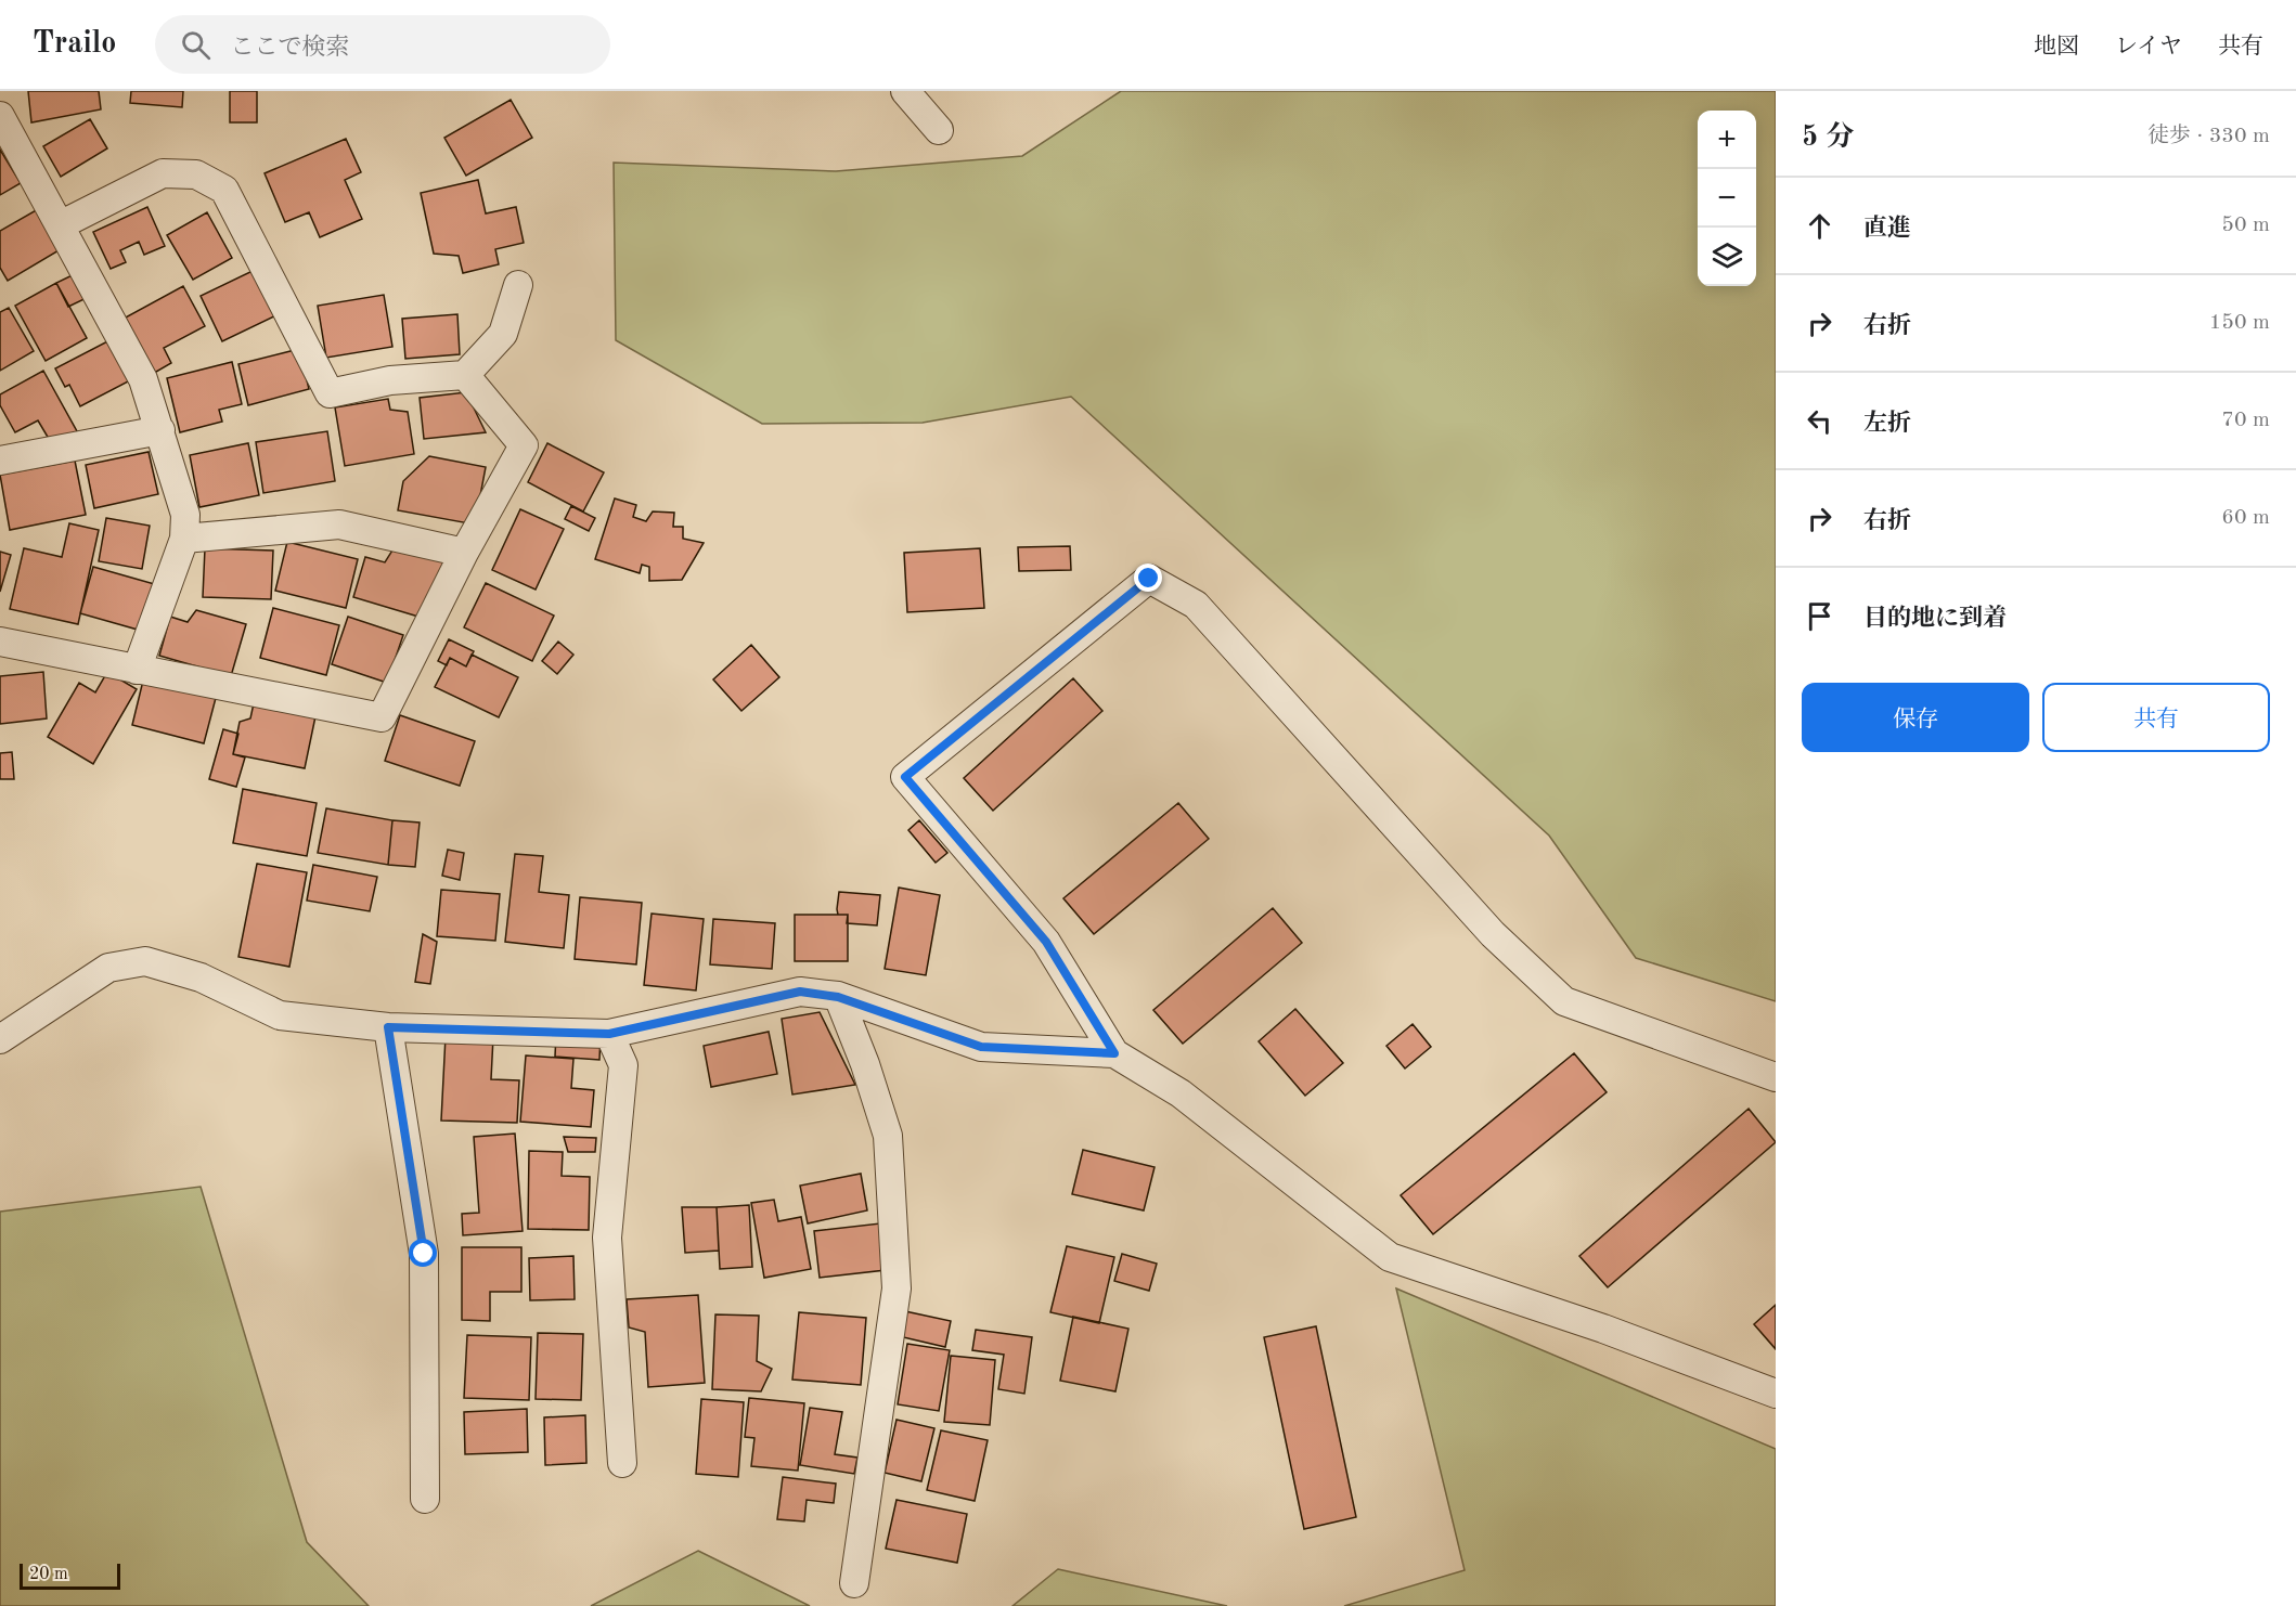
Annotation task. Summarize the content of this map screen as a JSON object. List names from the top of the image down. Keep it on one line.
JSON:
{"scale_bar":"20 m","page":{"header":"Trailo","search":"ここで検索","nav":["地図","レイヤ","共有"],"heading":["5 分","徒歩 · 330 m"],"map_buttons":["+","−"],"list":[["直進","50 m"],["右折","150 m"],["左折","70 m"],["右折","60 m"],"目的地に到着"],"buttons":["保存","共有"],"scale":"20 m"}}
